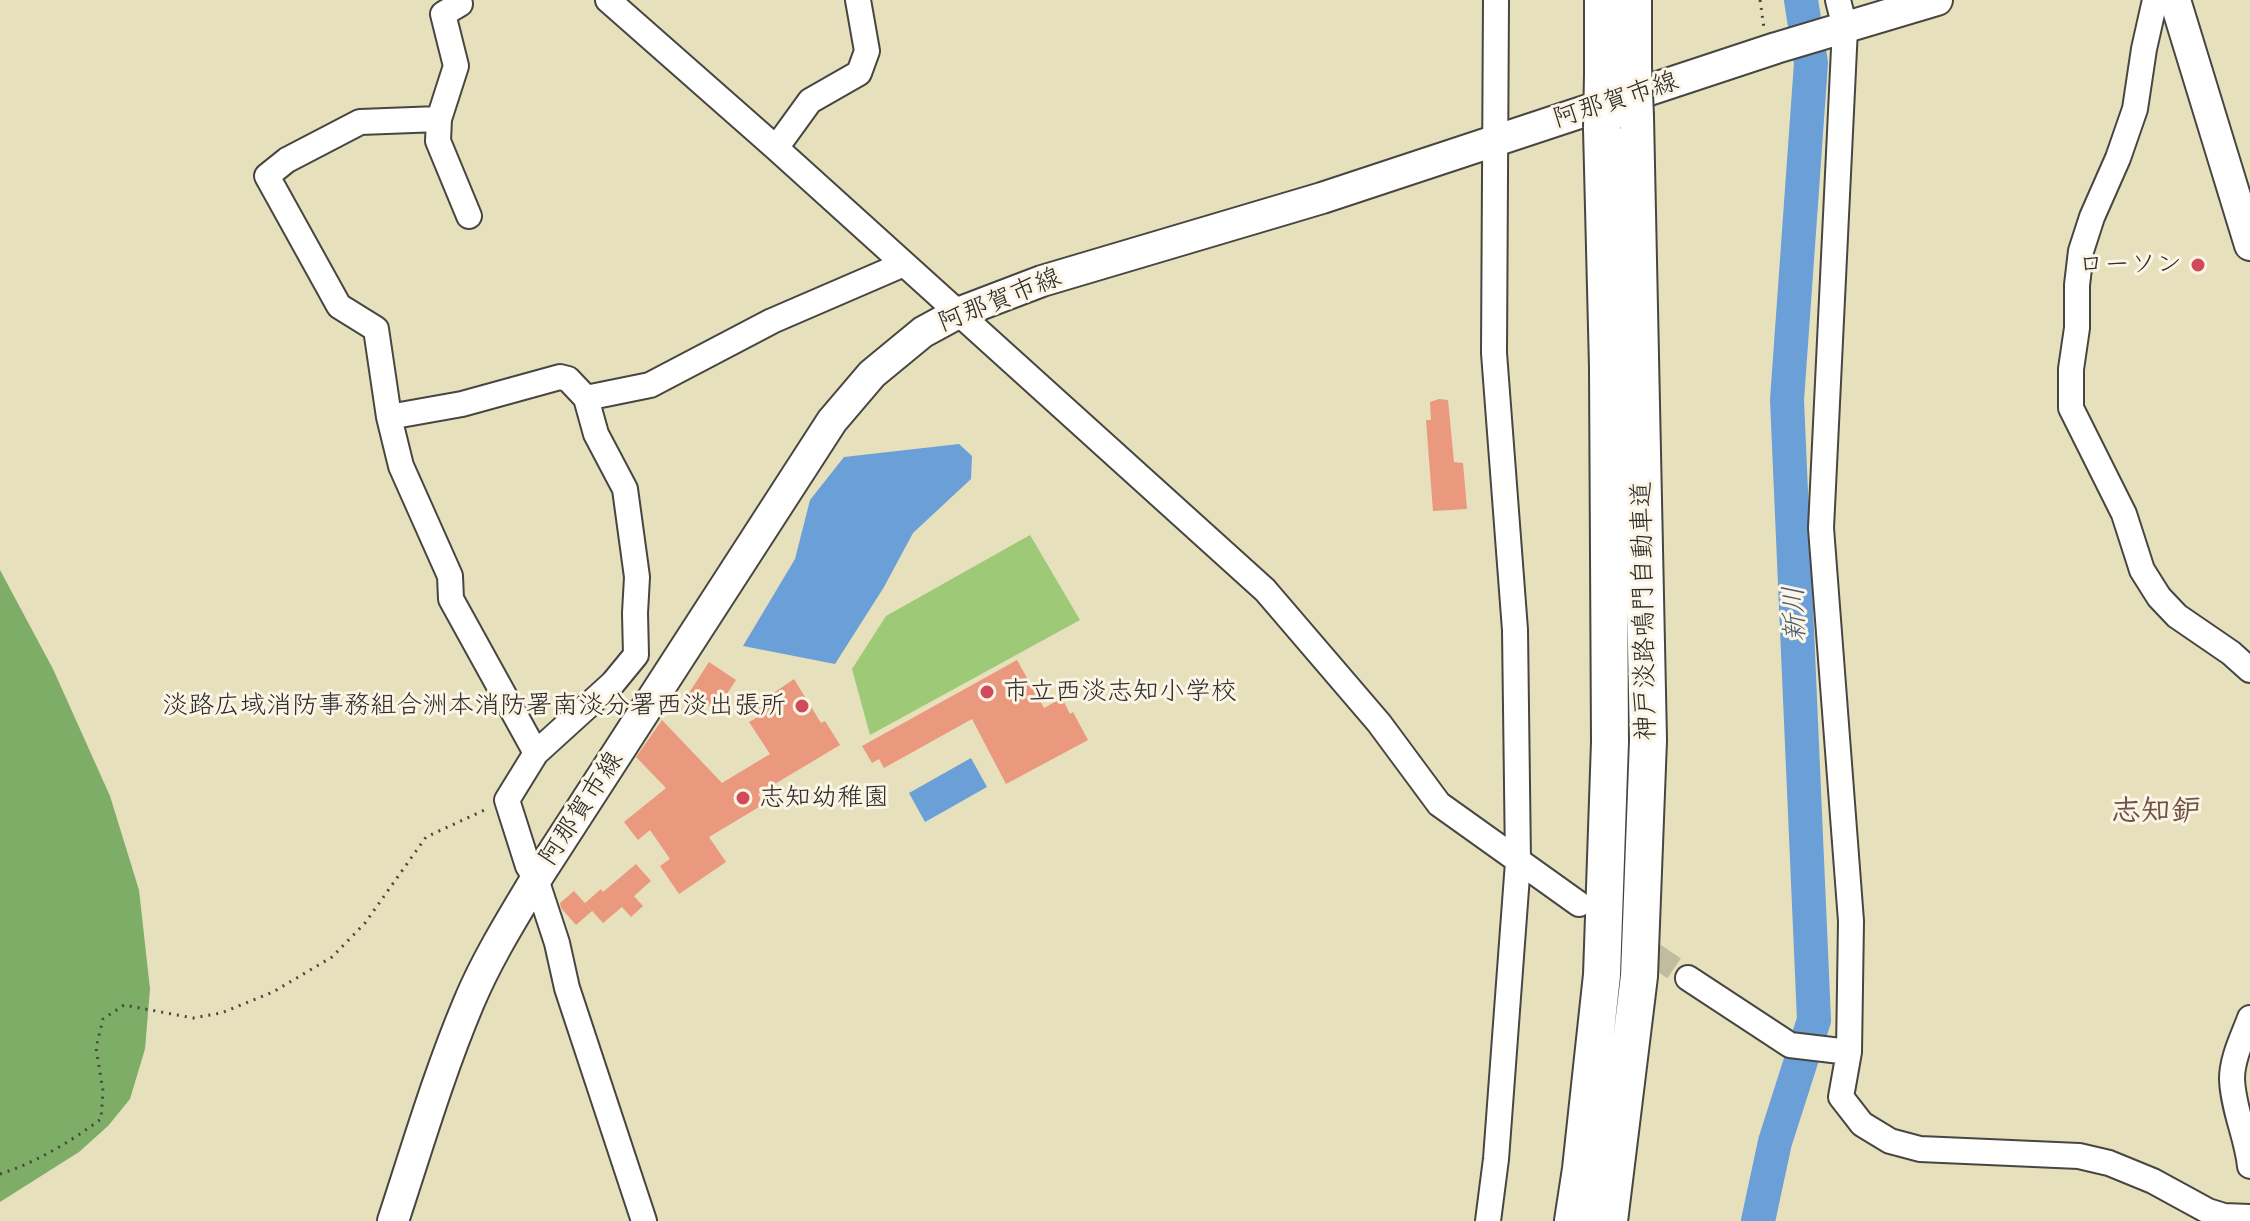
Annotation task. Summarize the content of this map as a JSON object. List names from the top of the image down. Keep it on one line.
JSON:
{"streets":{"highway":["神戸淡路鳴門自動車道"],"main road":["阿那賀市線"]},"districts":["志知鈩"],"water":["新川"],"places":["ローソン","市立西淡志知小学校","淡路広域消防事務組合洲本消防署南淡分署西淡出張所","志知幼稚園"]}
